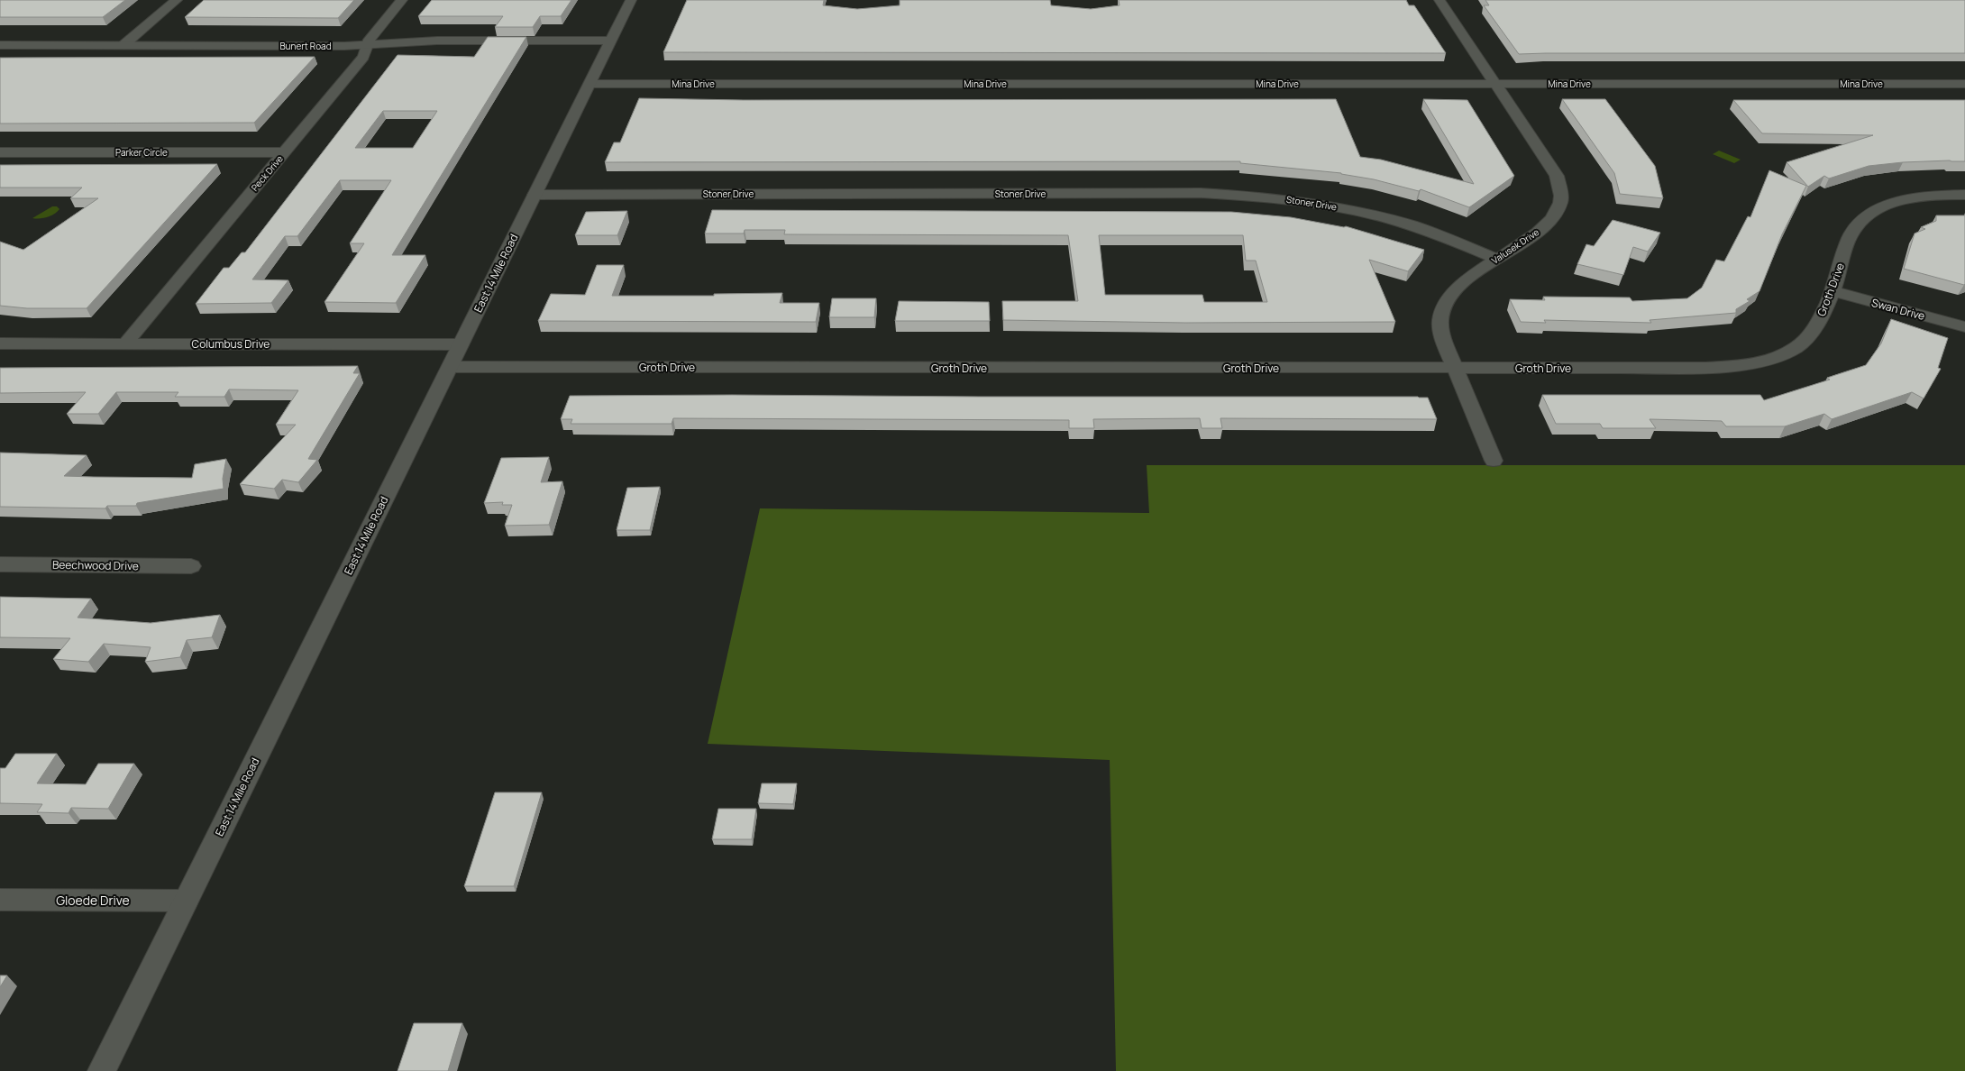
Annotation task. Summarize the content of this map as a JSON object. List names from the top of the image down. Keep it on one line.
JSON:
{"streets":{"street":["Bunert Road","Mina Drive","Parker Circle","Peck Drive","Stoner Drive","Valusek Drive","East 14 Mile Road","Groth Drive","Swan Drive","Columbus Drive","Beechwood Drive","Gloede Drive"]},"crossings":[["Bunert Road","Peck Drive"],["Bunert Road","East 14 Mile Road"],["Mina Drive","Valusek Drive"],["Mina Drive","East 14 Mile Road"],["Parker Circle","Peck Drive"],["Peck Drive","Columbus Drive"],["Stoner Drive","Valusek Drive"],["Stoner Drive","East 14 Mile Road"],["Valusek Drive","Groth Drive"],["East 14 Mile Road","Groth Drive"],["East 14 Mile Road","Columbus Drive"],["East 14 Mile Road","Gloede Drive"],["Groth Drive","Swan Drive"]]}
